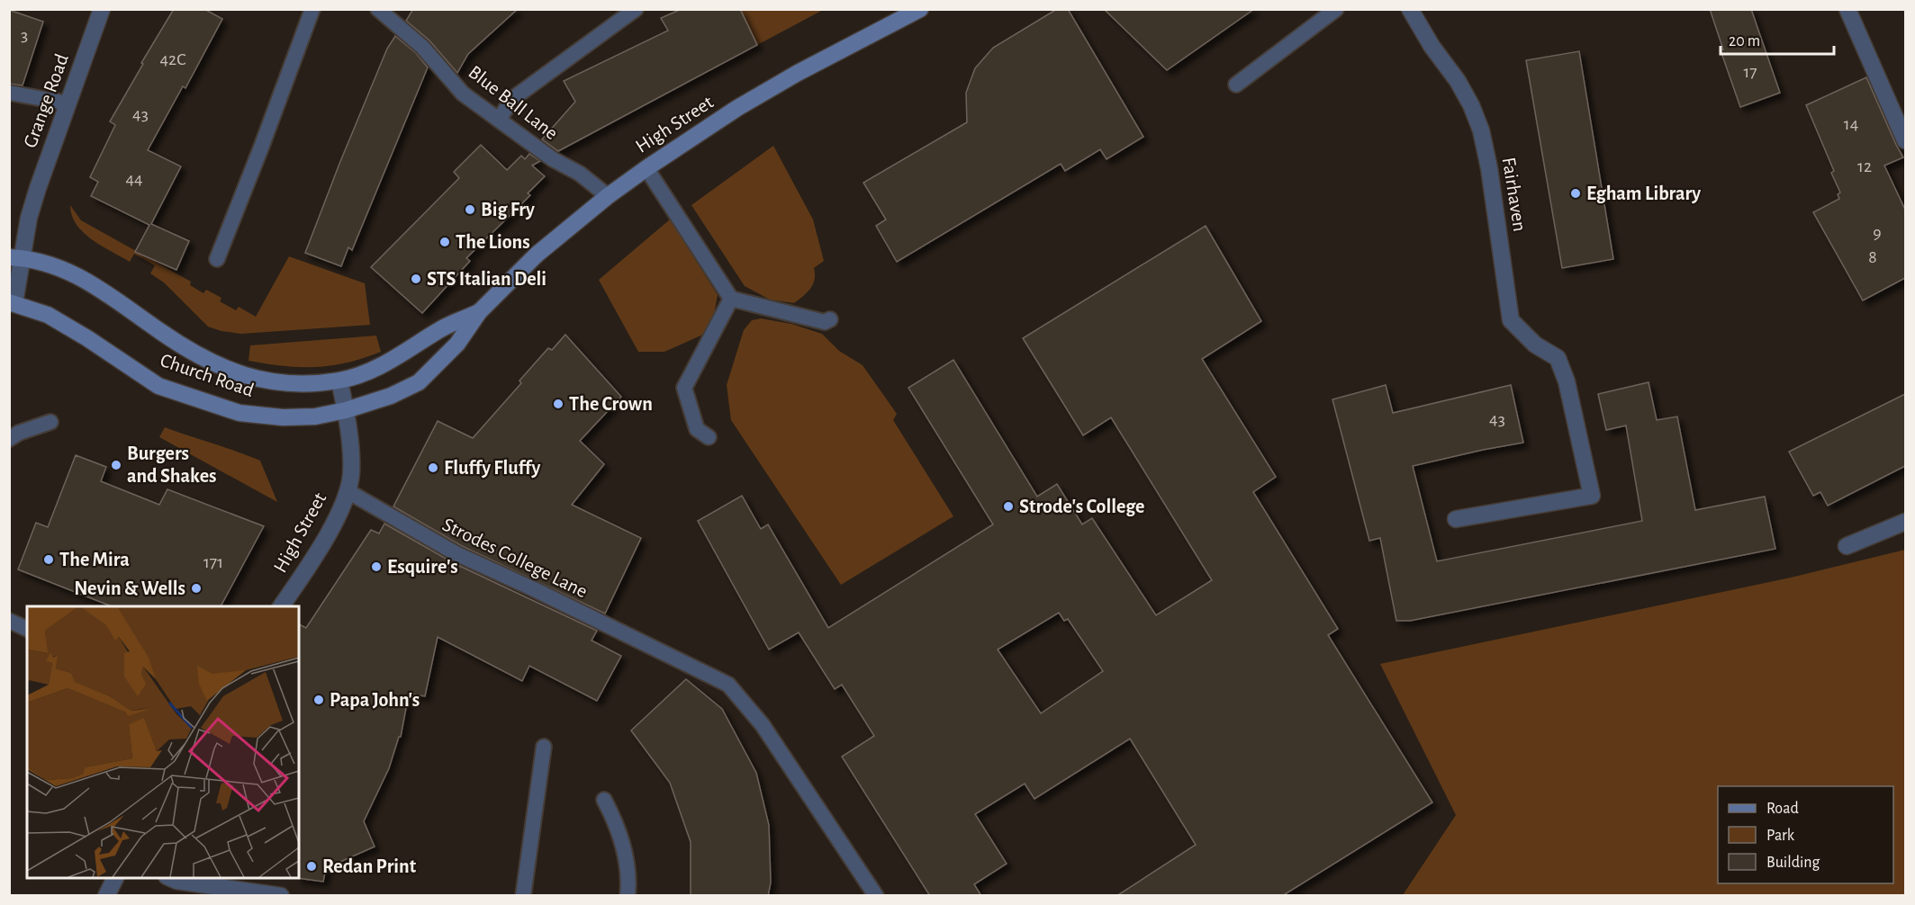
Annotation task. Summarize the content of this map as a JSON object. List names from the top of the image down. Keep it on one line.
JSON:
{"streets":{"main road":["High Street","Church Road"],"street":["Grange Road","Fairhaven"],"lane":["Blue Ball Lane","Strodes College Lane"]},"crossings":[["Grange Road","Church Road"],["Blue Ball Lane","High Street"],["High Street","Church Road"],["High Street","Strodes College Lane"]],"places":["Egham Library","Big Fry","The Lions","STS Italian Deli","The Crown","Burgers and Shakes","Fluffy Fluffy","Strode's College","The Mira","Esquire's","Nevin & Wells","Papa John's","Redan Print"],"house_numbers":["3","42C","17","43","14","12","44","9","8","43","171"],"legend":["Road","Park","Building"],"scale_bar":"20 m"}
